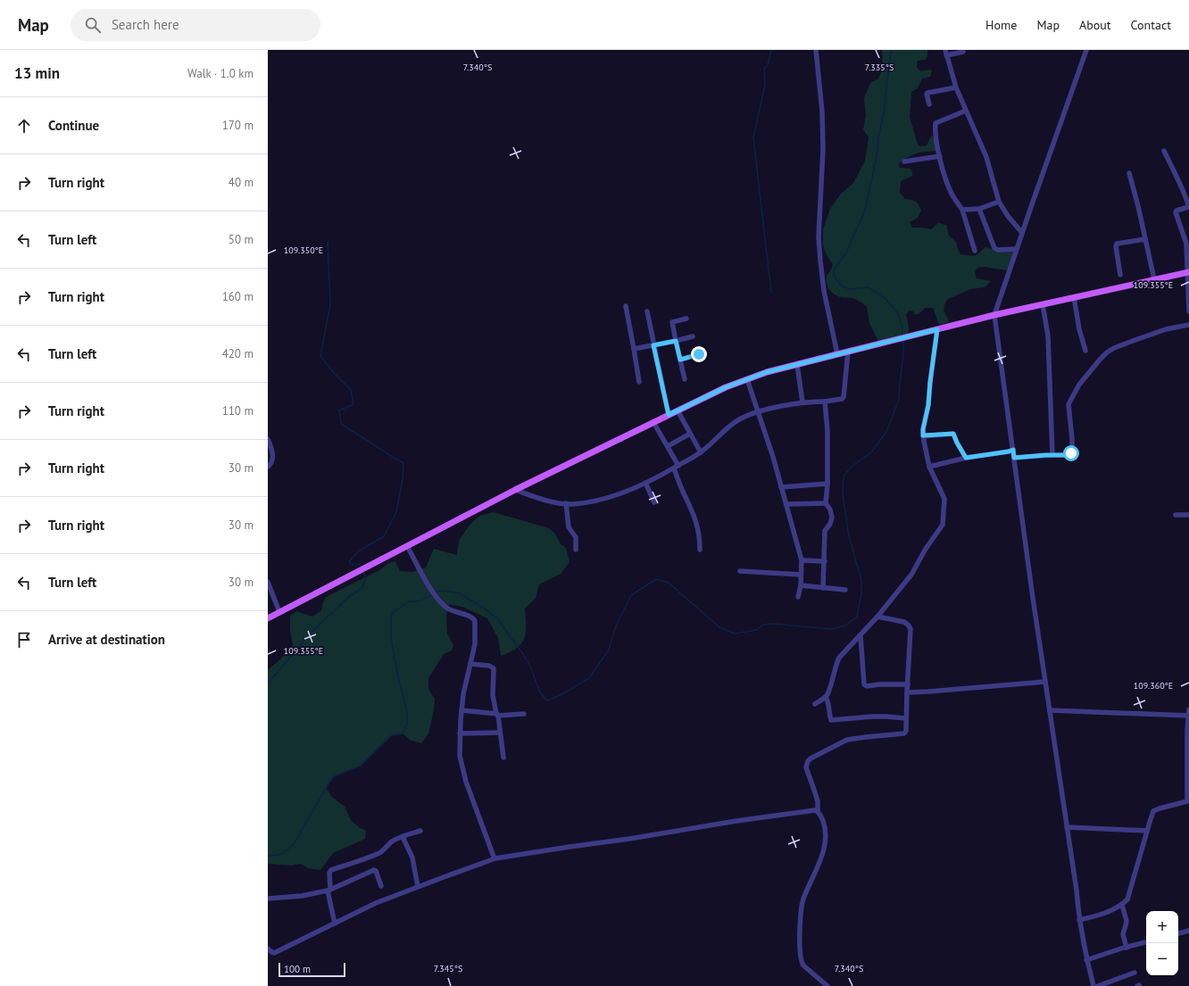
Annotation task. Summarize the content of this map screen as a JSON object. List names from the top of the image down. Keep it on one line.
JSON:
{"scale_bar":"100 m","page":{"header":"Map","search":"Search here","nav":["Home","Map","About","Contact"],"heading":["13 min","Walk · 1.0 km"],"list":[["Continue","170 m"],["Turn right","40 m"],["Turn left","50 m"],["Turn right","160 m"],["Turn left","420 m"],["Turn right","110 m"],["Turn right","30 m"],["Turn right","30 m"],["Turn left","30 m"],"Arrive at destination"],"map_buttons":["+","−"],"scale":"100 m"},"coordinates":["7.340°S","7.335°S","109.350°E","109.355°E","109.360°E","7.345°S"]}
